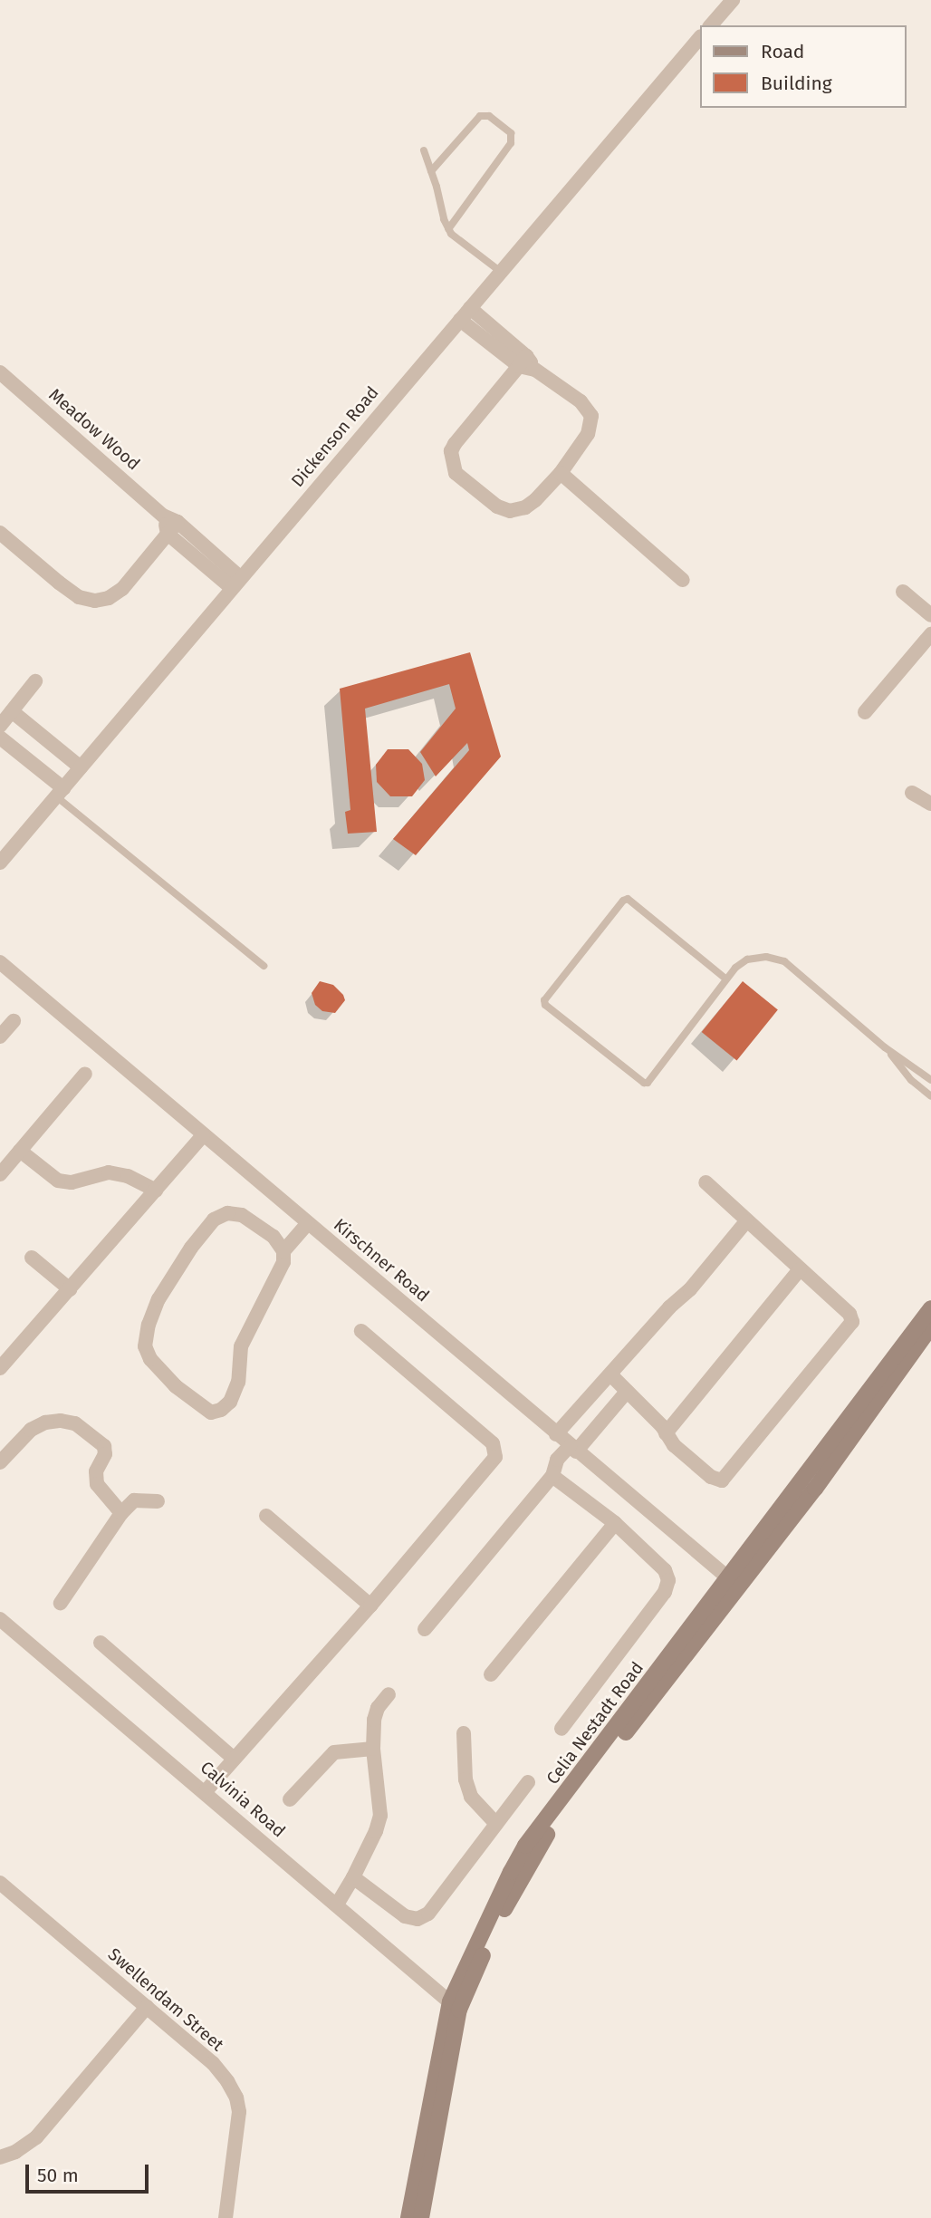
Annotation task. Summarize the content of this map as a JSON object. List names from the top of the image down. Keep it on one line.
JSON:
{"streets":{"street":["Meadow Wood","Dickenson Road","Kirschner Road","Celia Nestadt Road","Calvinia Road","Swellendam Street"]},"crossings":[["Meadow Wood","Dickenson Road"],["Kirschner Road","Celia Nestadt Road"],["Celia Nestadt Road","Calvinia Road"]],"legend":["Road","Building"],"scale_bar":"50 m"}
